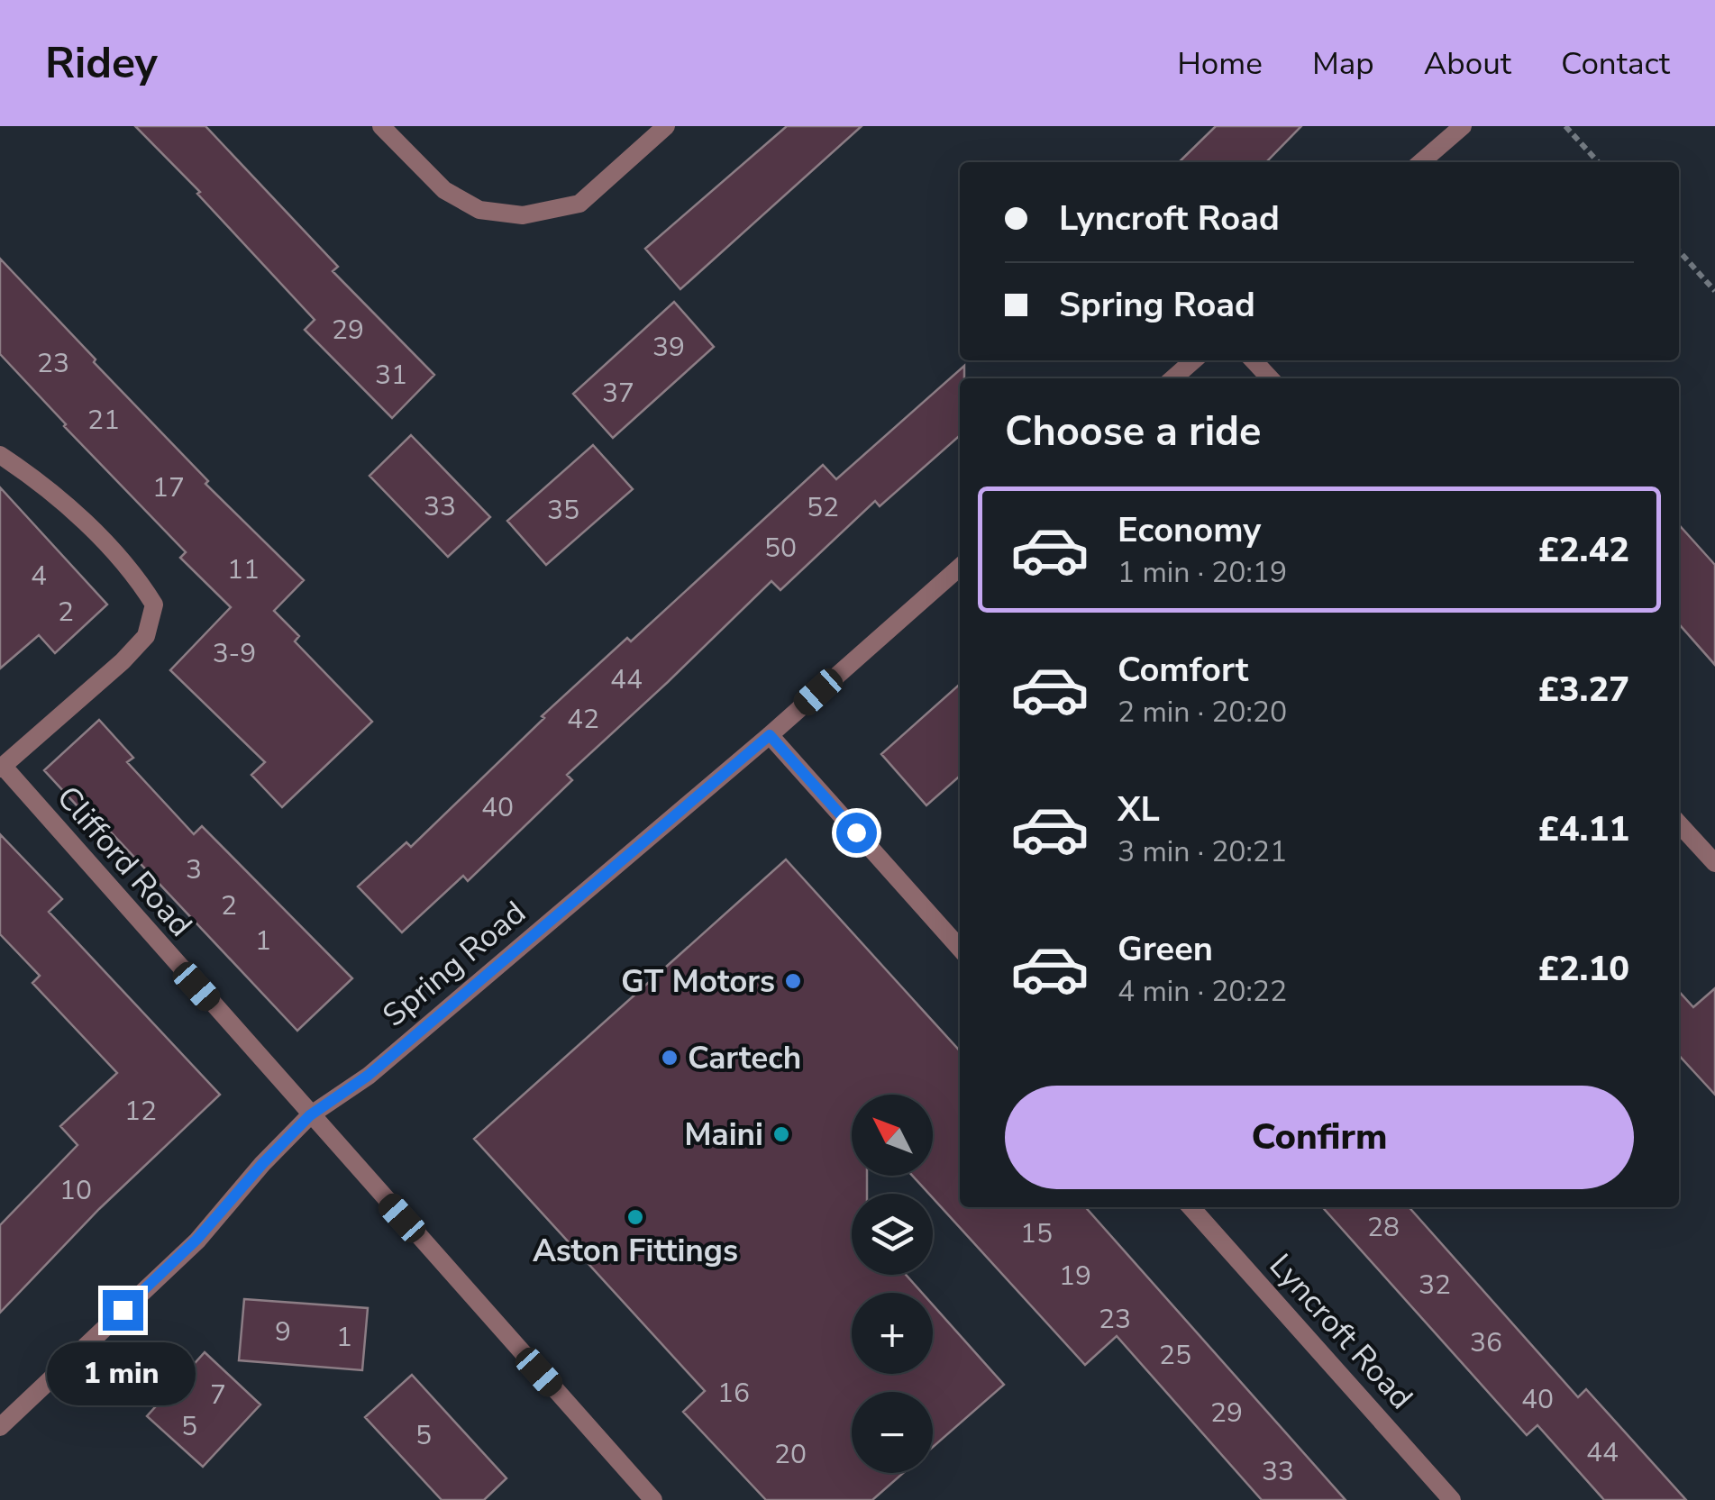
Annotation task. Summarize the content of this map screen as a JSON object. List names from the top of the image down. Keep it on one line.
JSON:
{"streets":{"street":["Clifford Road","Spring Road","Lyncroft Road"]},"crossings":[["Clifford Road","Spring Road"]],"places":["GT Motors","Cartech","Maini","Aston Fittings"],"house_numbers":["29","39","23","31","37","21","17","33","52","35","50","11","4","2","3-9","44","42","40","3","2","1","12","10","28","15","19","32","23","9","1","36","25","16","7","40","29","5","5","44","20","33"],"north":"top left","page":{"header":"Ridey","nav":["Home","Map","About","Contact"],"banner":["Lyncroft Road","Spring Road"],"heading":"Choose a ride","list":[{"name":"Economy","note":"1 min · 20:19","value":"£2.42"},{"name":"Comfort","note":"2 min · 20:20","value":"£3.27"},{"name":"XL","note":"3 min · 20:21","value":"£4.11"},{"name":"Green","note":"4 min · 20:22","value":"£2.10"}],"buttons":"Confirm","map_buttons":["+","−"],"bubble":"1 min"}}
